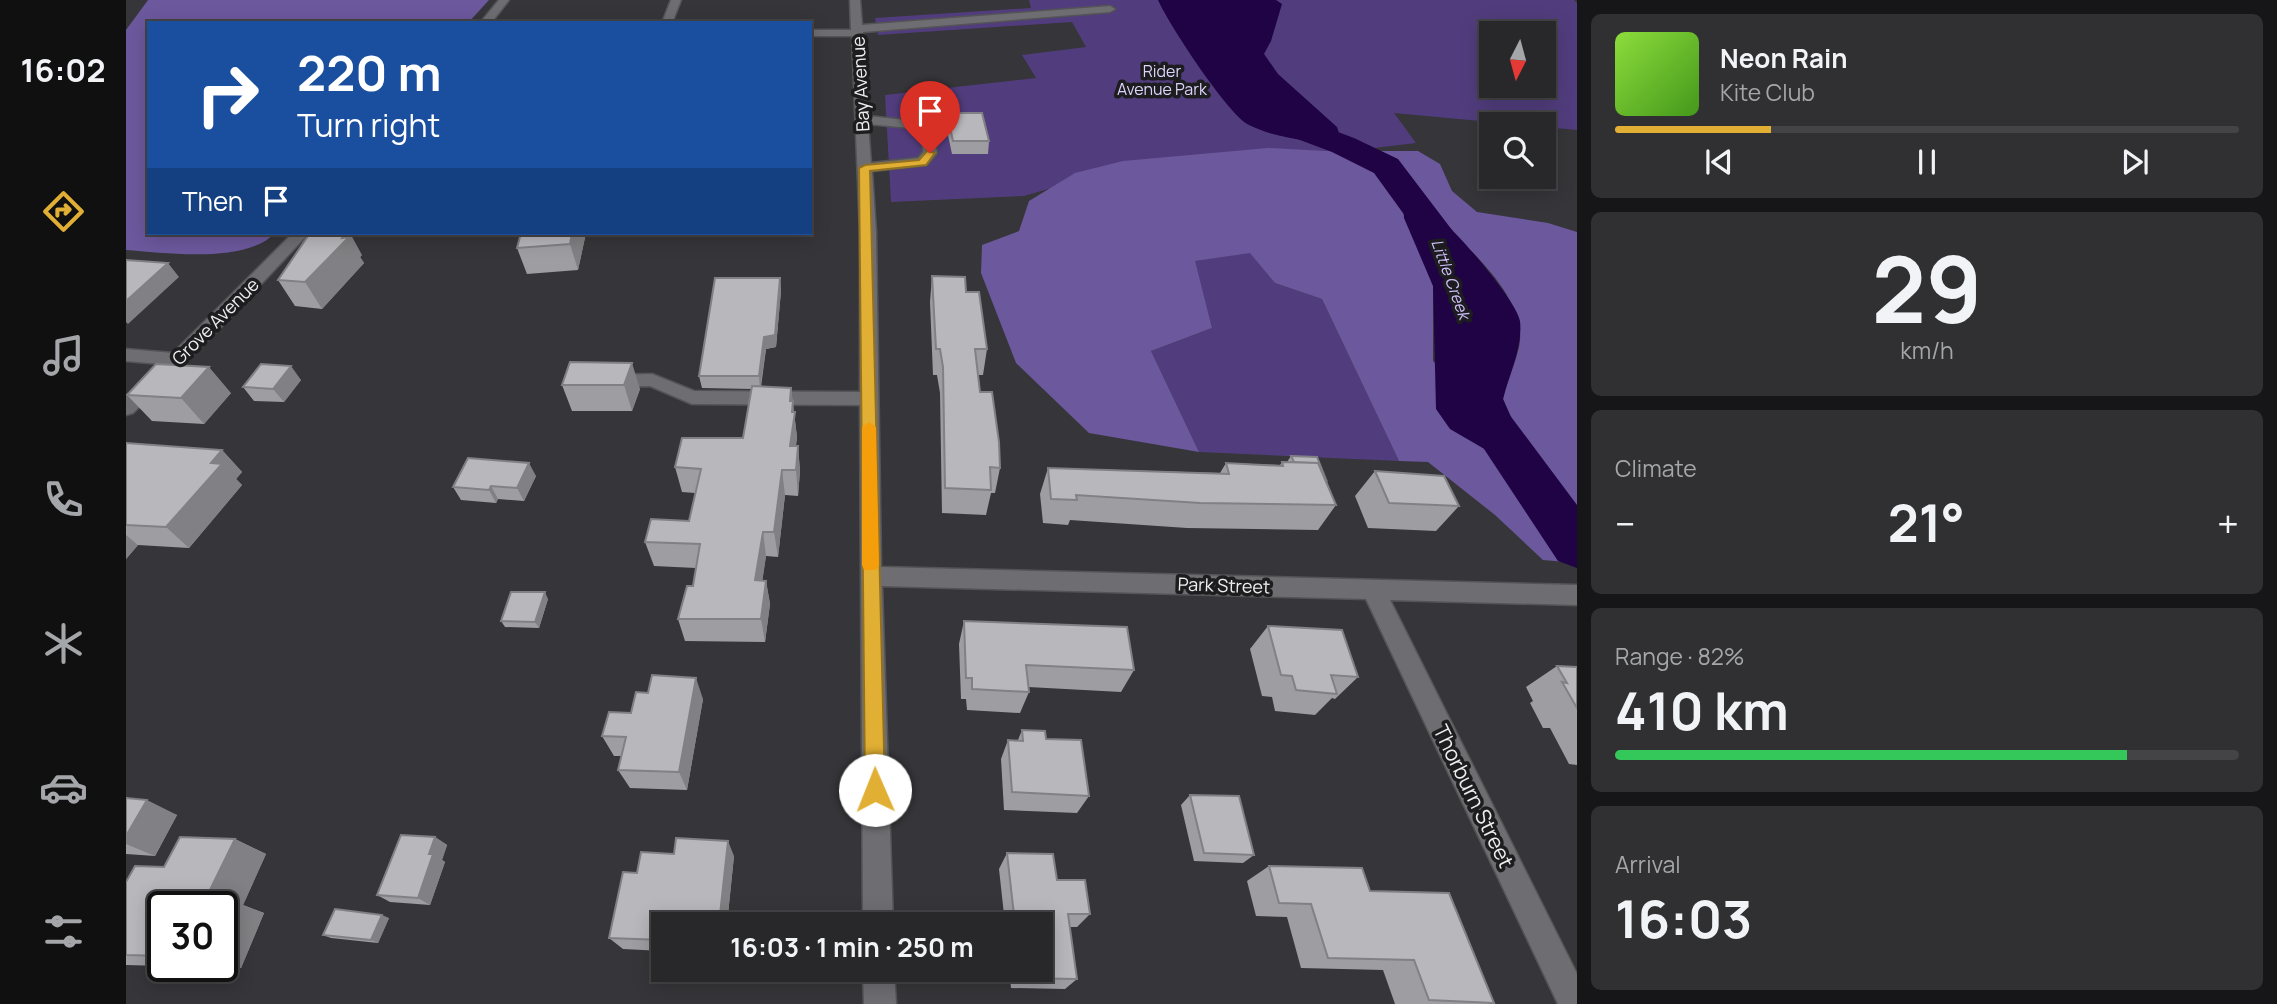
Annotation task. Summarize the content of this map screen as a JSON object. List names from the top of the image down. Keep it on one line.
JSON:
{"streets":{"street":["Bay Avenue","Grove Avenue","Park Street","Thorburn Street"]},"crossings":[["Bay Avenue","Park Street"],["Park Street","Thorburn Street"]],"water":["Little Creek"],"parks":["Rider Avenue Park"],"north":"bottom","page":{"tabs":"16:02","turn":["220 m","Turn right"],"song":["Neon Rain","Kite Club"],"then":"Then","tile":[["29","km/h"],"Climate",["Range · 82%","410 km"],["Arrival","16:03"]],"heat":["−","21°","+"],"limit":"30","trip":"16:03 · 1 min · 250 m"}}
